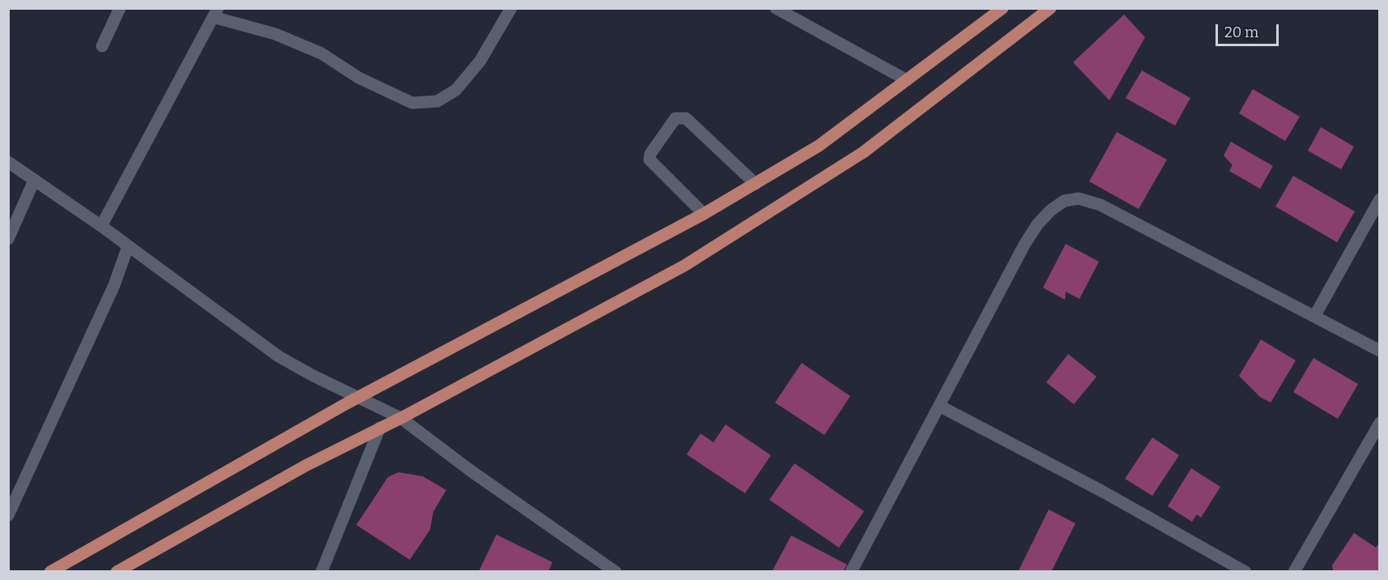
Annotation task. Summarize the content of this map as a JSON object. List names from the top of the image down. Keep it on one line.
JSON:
{"scale_bar":"20 m"}
